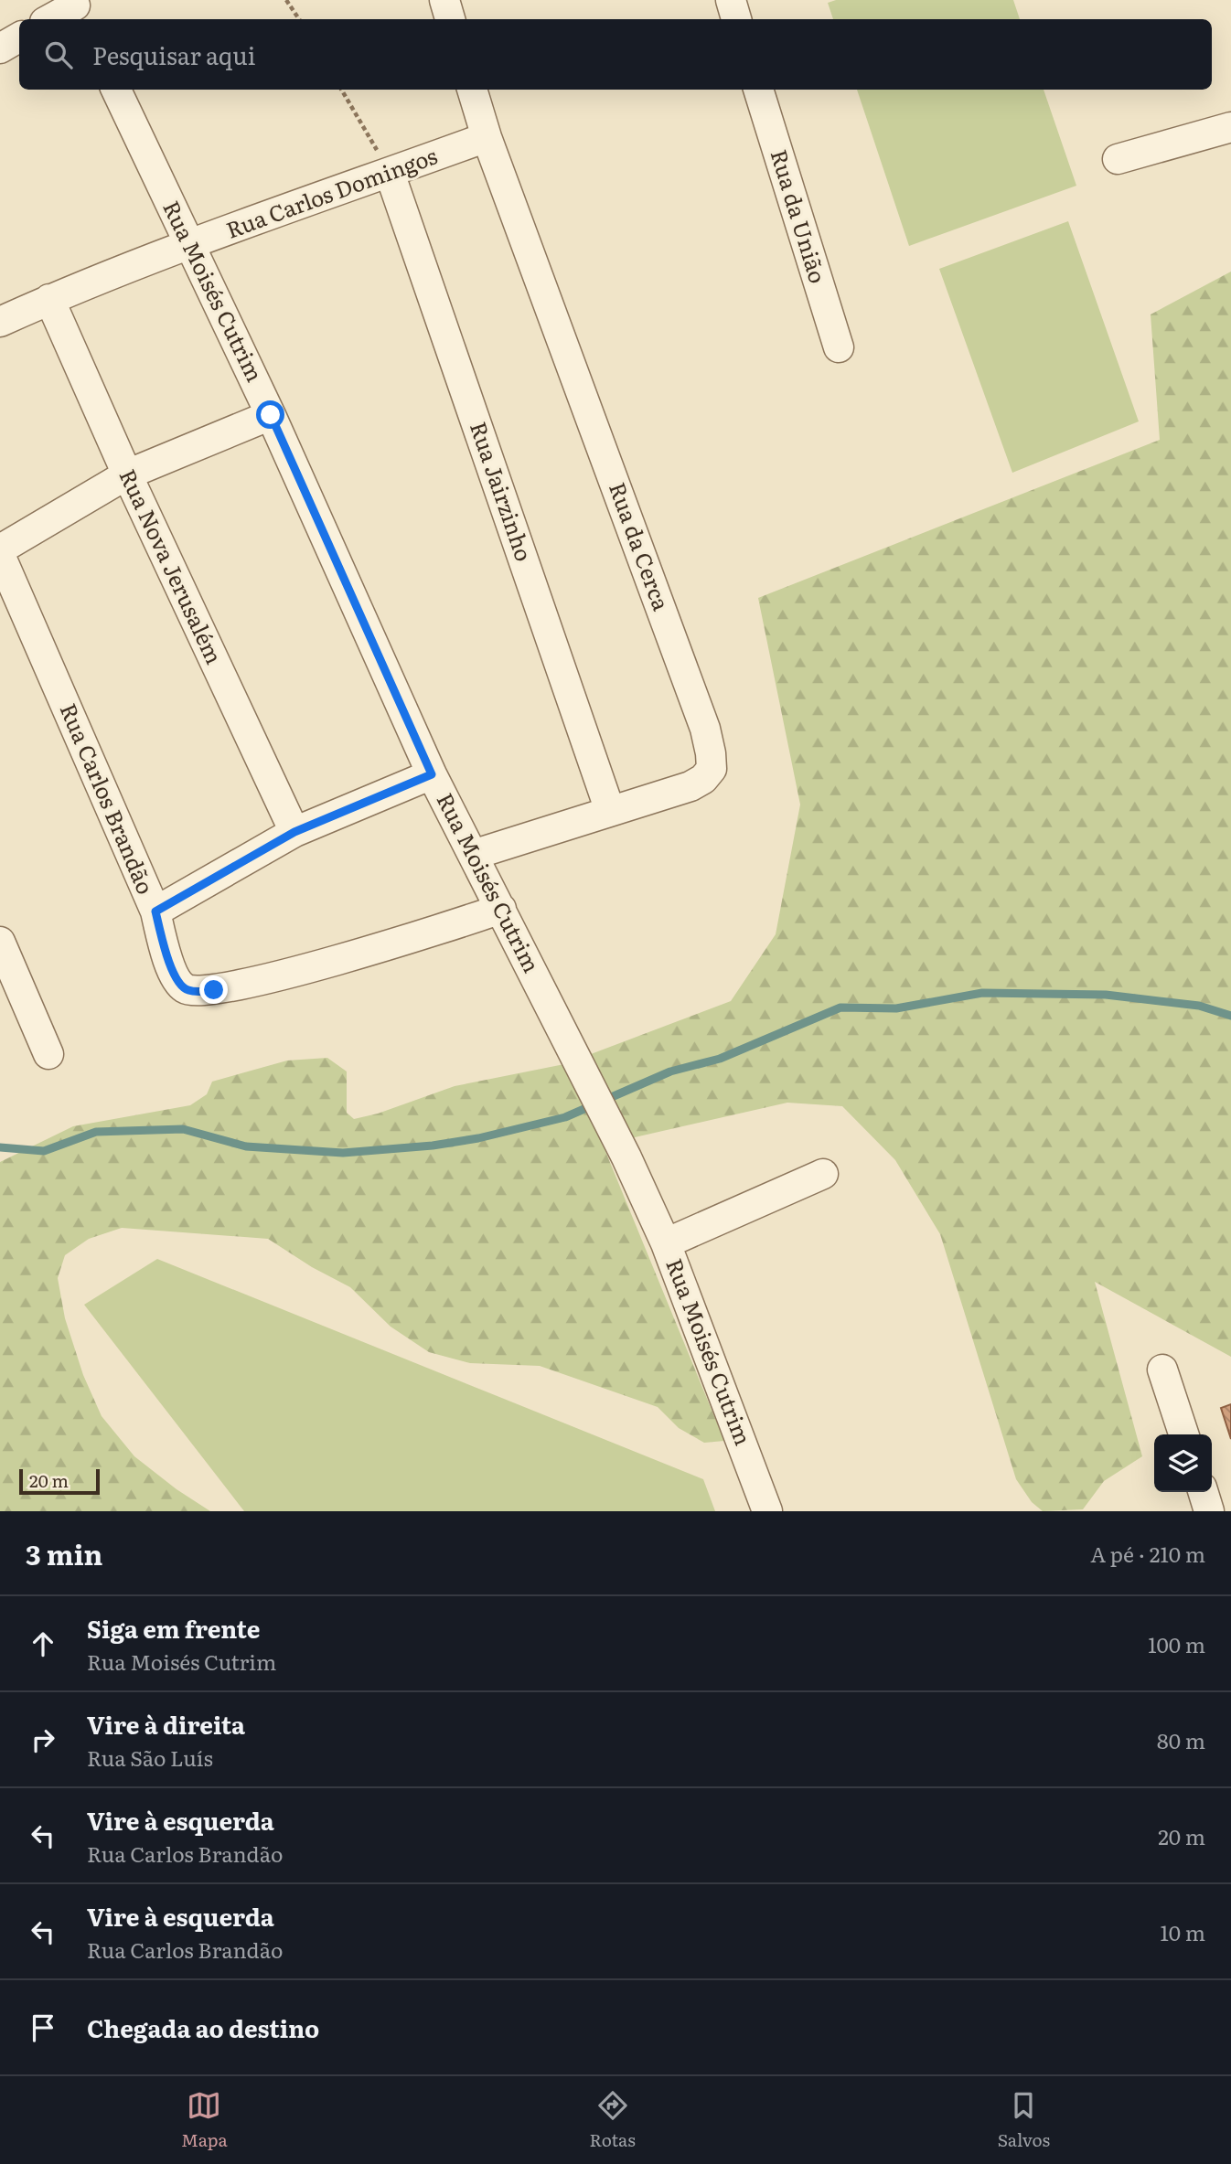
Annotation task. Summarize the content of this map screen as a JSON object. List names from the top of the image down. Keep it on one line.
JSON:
{"streets":{"street":["Rua Carlos Domingos","Rua da União","Rua Moisés Cutrim","Rua Jairzinho","Rua da Cerca","Rua Nova Jerusalém","Rua Carlos Brandão"]},"crossings":[["Rua Carlos Domingos","Rua Moisés Cutrim"],["Rua Carlos Domingos","Rua Jairzinho"],["Rua Carlos Domingos","Rua da Cerca"],["Rua Carlos Domingos","Rua Nova Jerusalém"],["Rua Moisés Cutrim","Rua da Cerca"],["Rua Moisés Cutrim","Rua Carlos Brandão"],["Rua Jairzinho","Rua da Cerca"]],"scale_bar":"20 m","page":{"search":"Pesquisar aqui","scale":"20 m","heading":["3 min","A pé · 210 m"],"list":[["Siga em frente","Rua Moisés Cutrim","100 m"],["Vire à direita","Rua São Luís","80 m"],["Vire à esquerda","Rua Carlos Brandão","20 m"],["Vire à esquerda","Rua Carlos Brandão","10 m"],"Chegada ao destino"],"nav":["Mapa","Rotas","Salvos"]}}
